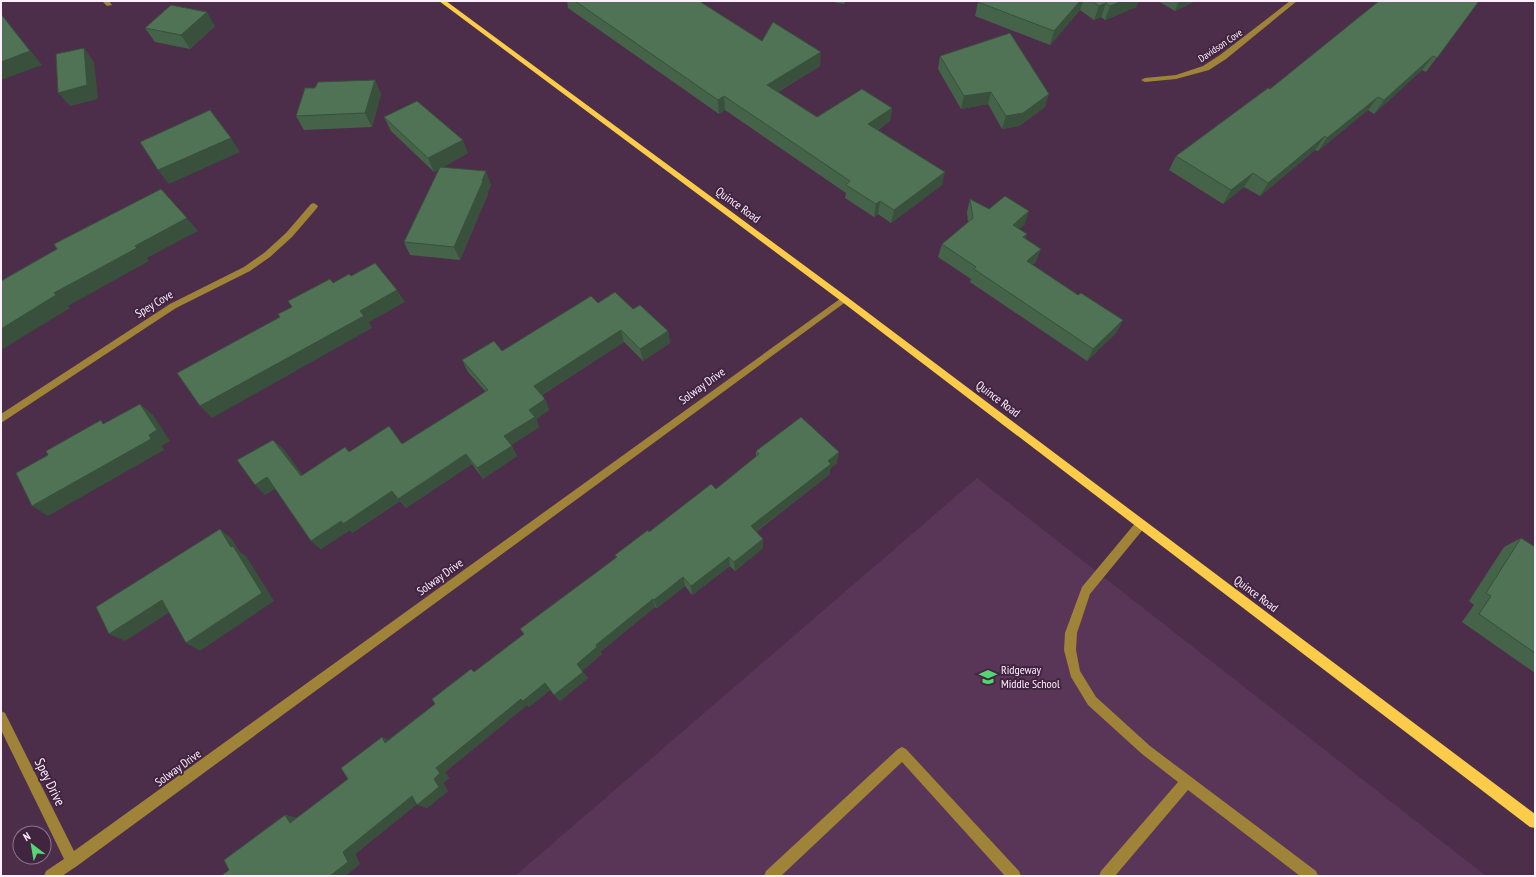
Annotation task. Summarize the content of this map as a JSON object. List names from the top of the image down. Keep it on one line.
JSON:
{"streets":{"main road":["Quince Road"],"street":["Davidson Cove","Spey Cove","Solway Drive","Spey Drive"]},"crossings":[["Quince Road","Solway Drive"],["Solway Drive","Spey Drive"]],"places":{"school or university":["Ridgeway Middle School"]},"north":"top left"}
